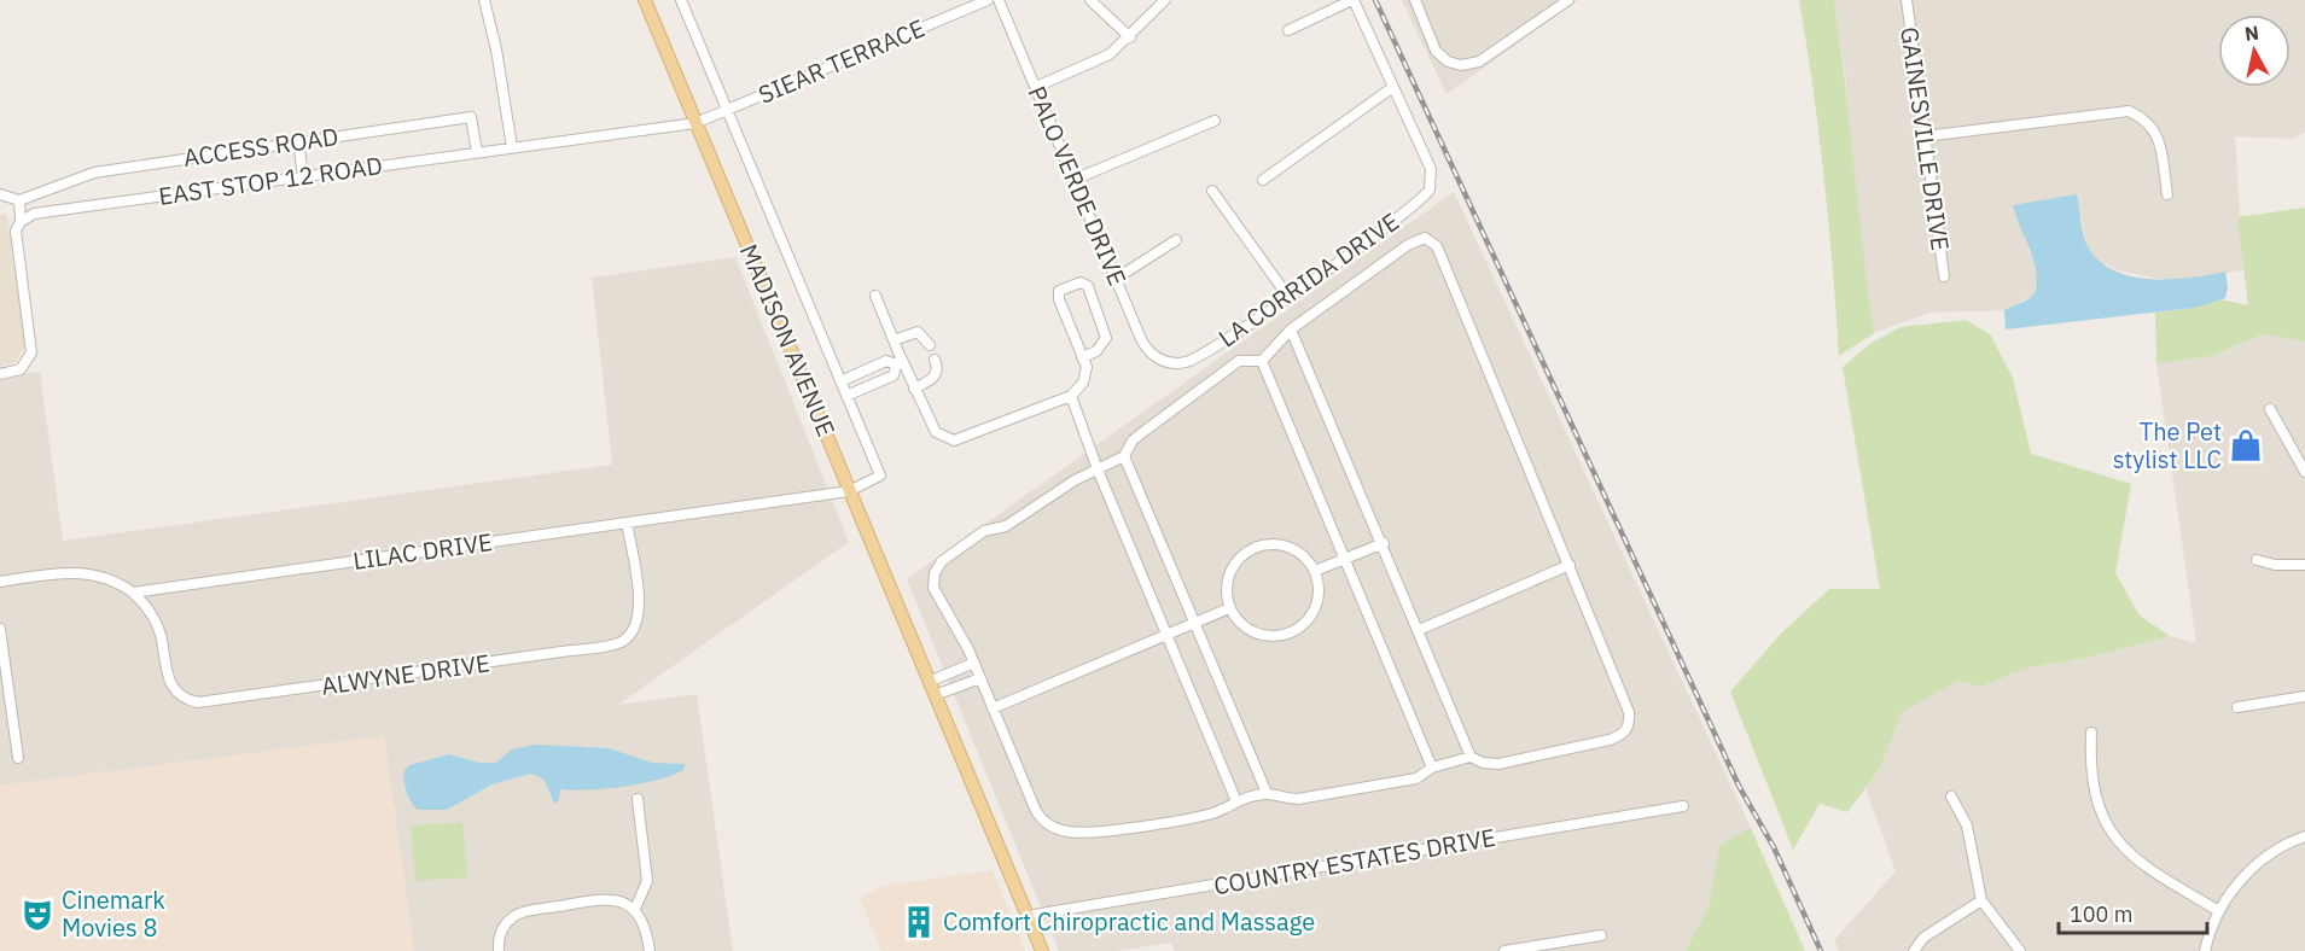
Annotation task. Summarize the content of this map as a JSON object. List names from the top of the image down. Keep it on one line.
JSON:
{"streets":{"main road":["MADISON AVENUE"],"street":["SIEAR TERRACE","GAINESVILLE DRIVE","ACCESS ROAD","EAST STOP 12 ROAD","PALO VERDE DRIVE","LA CORRIDA DRIVE","LILAC DRIVE","ALWYNE DRIVE","COUNTRY ESTATES DRIVE"]},"crossings":[["SIEAR TERRACE","EAST STOP 12 ROAD"],["SIEAR TERRACE","MADISON AVENUE"],["ACCESS ROAD","EAST STOP 12 ROAD"],["EAST STOP 12 ROAD","MADISON AVENUE"],["PALO VERDE DRIVE","LA CORRIDA DRIVE"],["MADISON AVENUE","LILAC DRIVE"],["MADISON AVENUE","COUNTRY ESTATES DRIVE"],["LILAC DRIVE","ALWYNE DRIVE"]],"places":{"shop":["The Pet stylist LLC"],"theatre":["Cinemark Movies 8"],"building":["Comfort Chiropractic and Massage"]},"scale_bar":"100 m","north":"top"}
